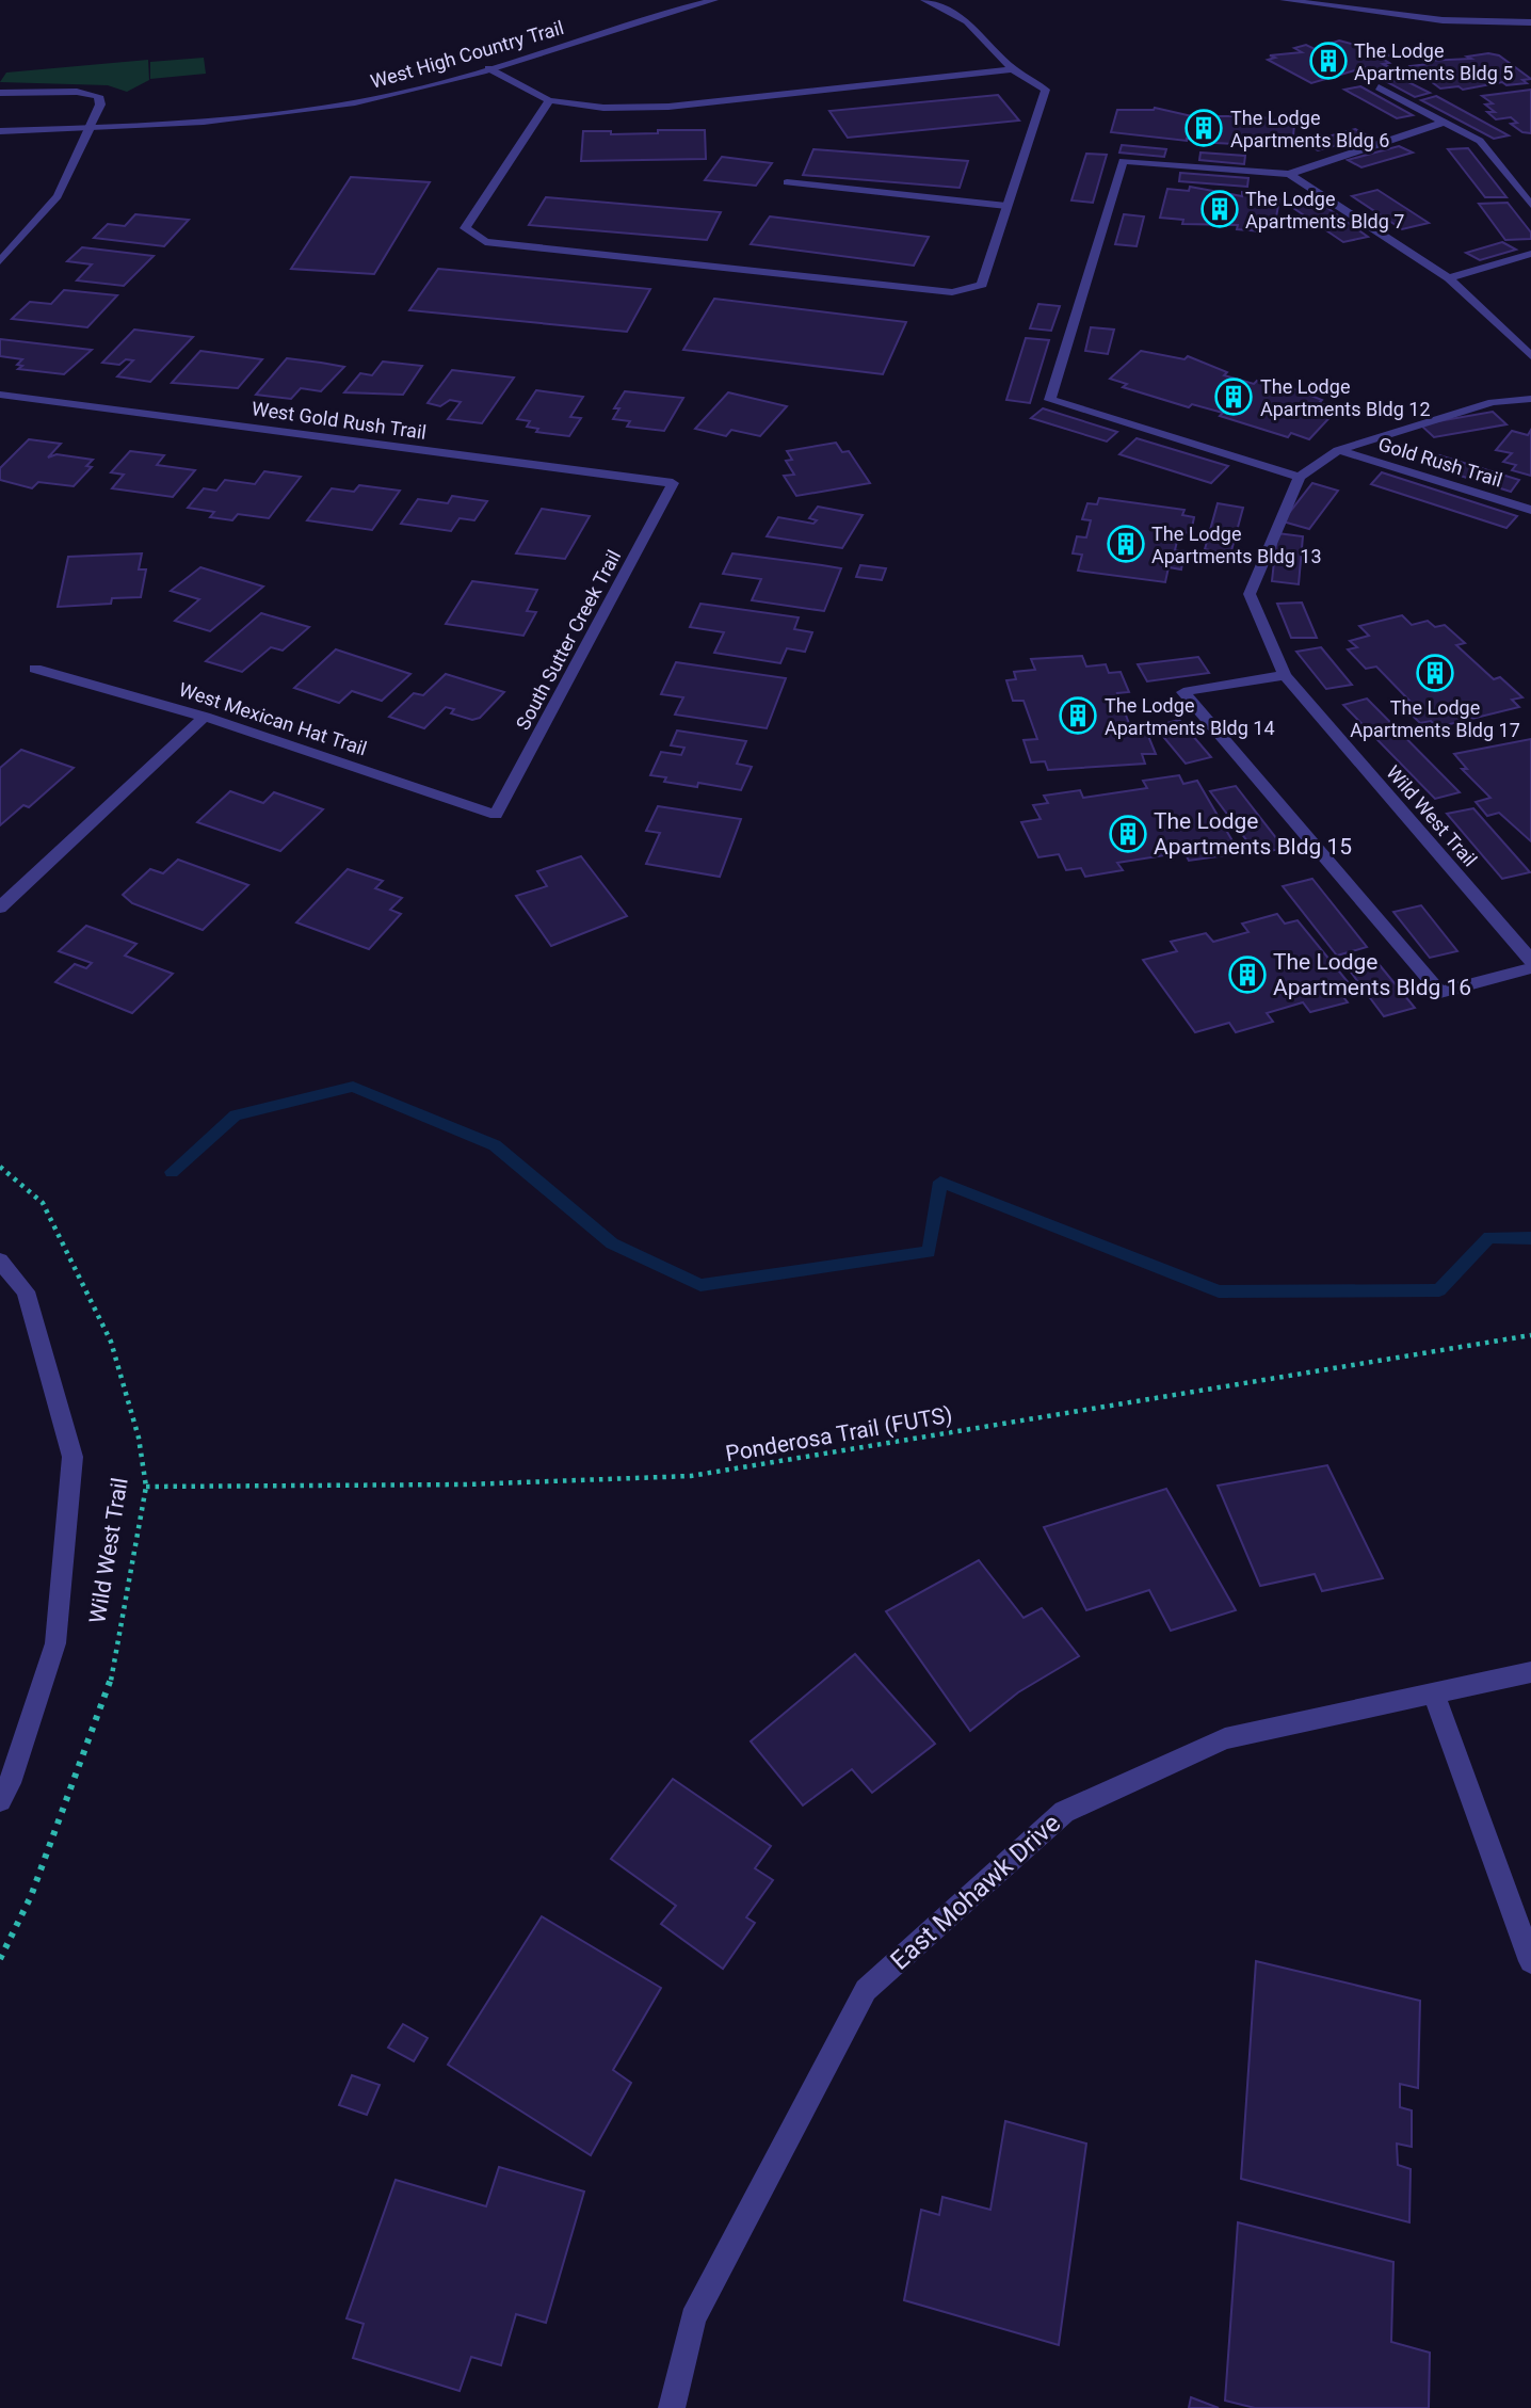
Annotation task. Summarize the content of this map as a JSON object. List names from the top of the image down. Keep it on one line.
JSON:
{"streets":{"street":["West High Country Trail","West Gold Rush Trail","Gold Rush Trail","South Sutter Creek Trail","West Mexican Hat Trail","Wild West Trail","East Mohawk Drive"],"path":["Ponderosa Trail (FUTS)"]},"crossings":[["West Gold Rush Trail","South Sutter Creek Trail"],["South Sutter Creek Trail","West Mexican Hat Trail"],["Wild West Trail","Ponderosa Trail (FUTS)"]],"places":{"building":["The Lodge Apartments Bldg 5","The Lodge Apartments Bldg 6","The Lodge Apartments Bldg 7","The Lodge Apartments Bldg 12","The Lodge Apartments Bldg 13","The Lodge Apartments Bldg 17","The Lodge Apartments Bldg 14","The Lodge Apartments Bldg 15","The Lodge Apartments Bldg 16"]}}
